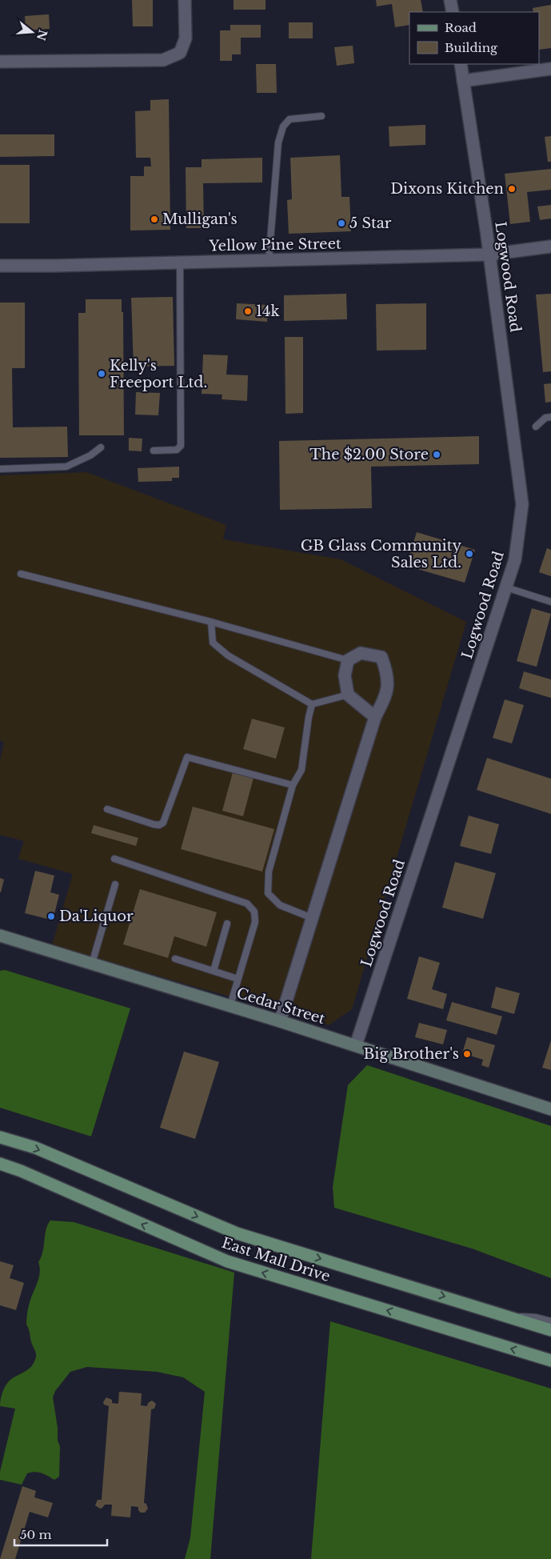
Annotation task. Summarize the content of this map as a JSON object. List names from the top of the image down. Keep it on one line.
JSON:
{"streets":{"main road":["Cedar Street","East Mall Drive"],"street":["Yellow Pine Street","Logwood Road"]},"crossings":[["Yellow Pine Street","Logwood Road"],["Logwood Road","Cedar Street"]],"places":["Dixons Kitchen","Mulligan's","5 Star","14k","Kelly's Freeport Ltd.","The $2.00 Store","GB Glass Community Sales Ltd.","Da'Liquor","Big Brother's"],"legend":["Road","Building"],"scale_bar":"50 m","north":"right"}
